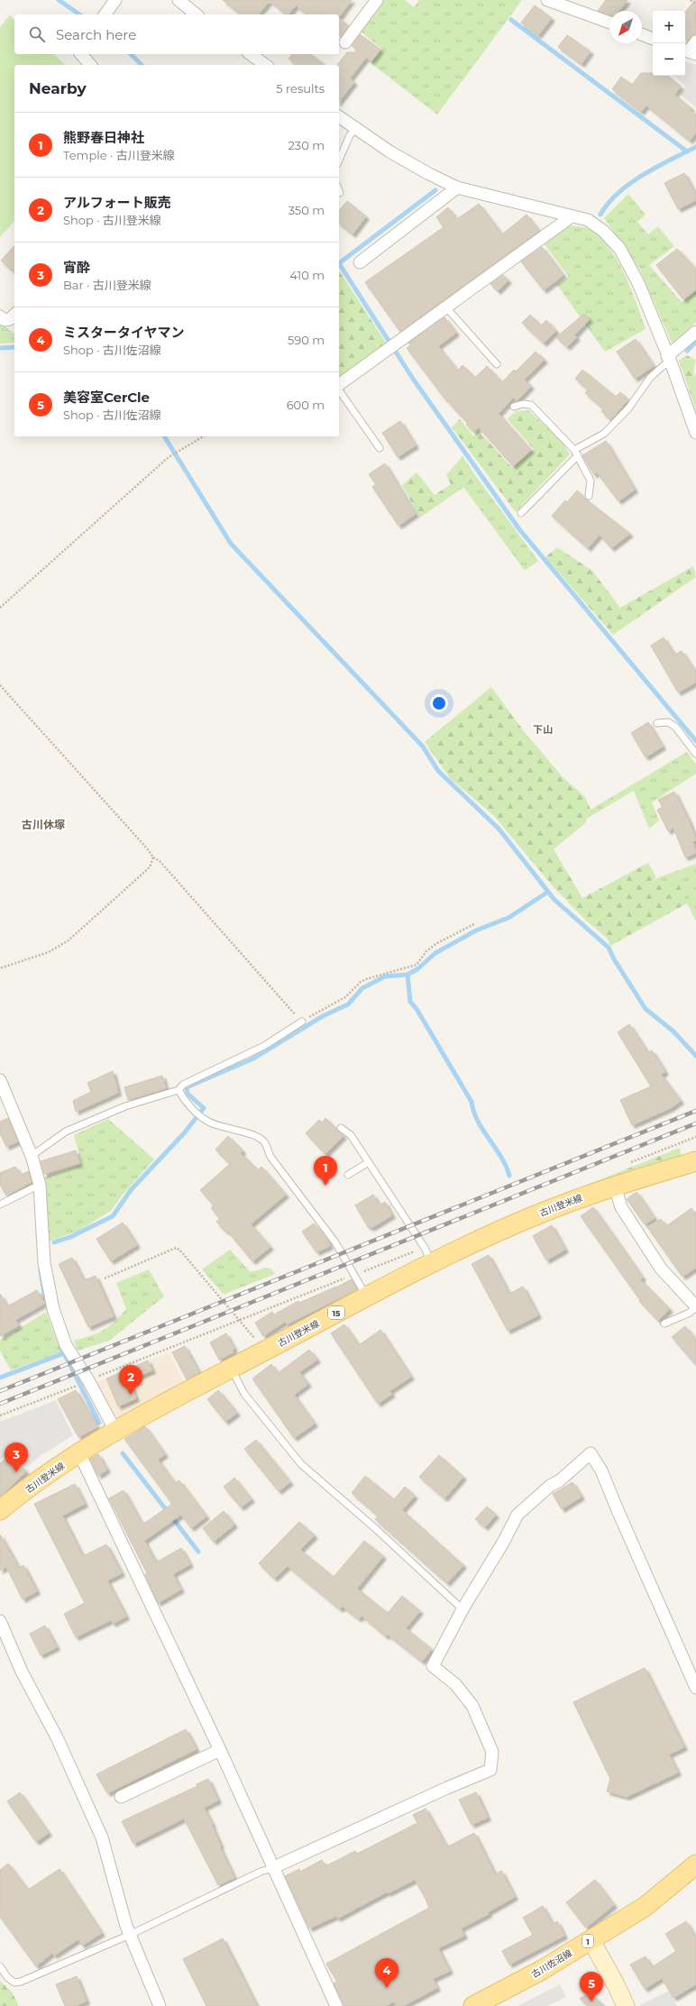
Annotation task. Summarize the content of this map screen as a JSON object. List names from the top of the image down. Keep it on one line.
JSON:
{"streets":{"main road":["古川登米線","15","1","古川佐沼線"]},"districts":["下山","古川休塚"],"north":"bottom left","page":{"map_buttons":["+","−"],"search":"Search here","heading":["Nearby","5 results"],"list":[{"mark":"1","name":"熊野春日神社","note":"Temple · 古川登米線","value":"230 m"},{"mark":"2","name":"アルフォート販売","note":"Shop · 古川登米線","value":"350 m"},{"mark":"3","name":"宵酔","note":"Bar · 古川登米線","value":"410 m"},{"mark":"4","name":"ミスタータイヤマン","note":"Shop · 古川佐沼線","value":"590 m"},{"mark":"5","name":"美容室CerCle","note":"Shop · 古川佐沼線","value":"600 m"}],"pins":["1","2","3","4","5"]}}
